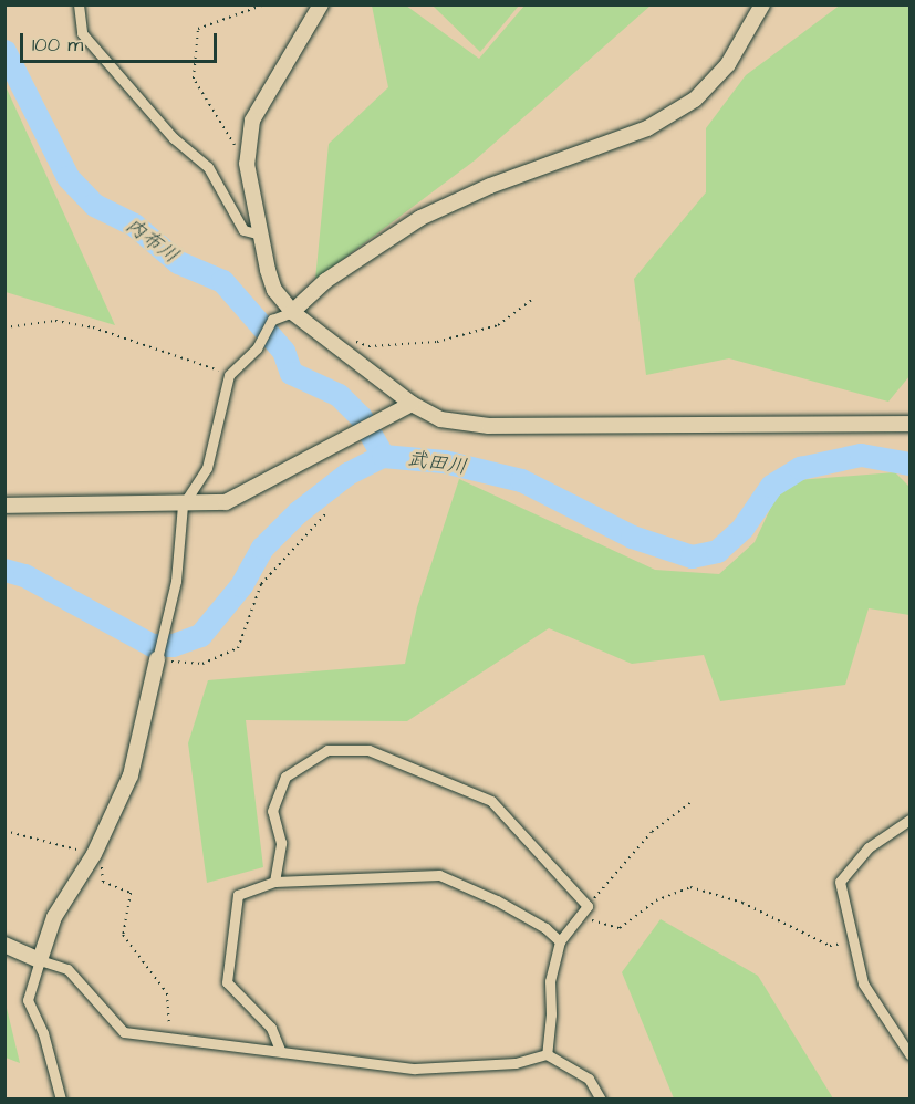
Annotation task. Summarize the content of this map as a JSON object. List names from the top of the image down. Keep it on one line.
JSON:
{"water":["内布川","武田川"],"scale_bar":"100 m"}
